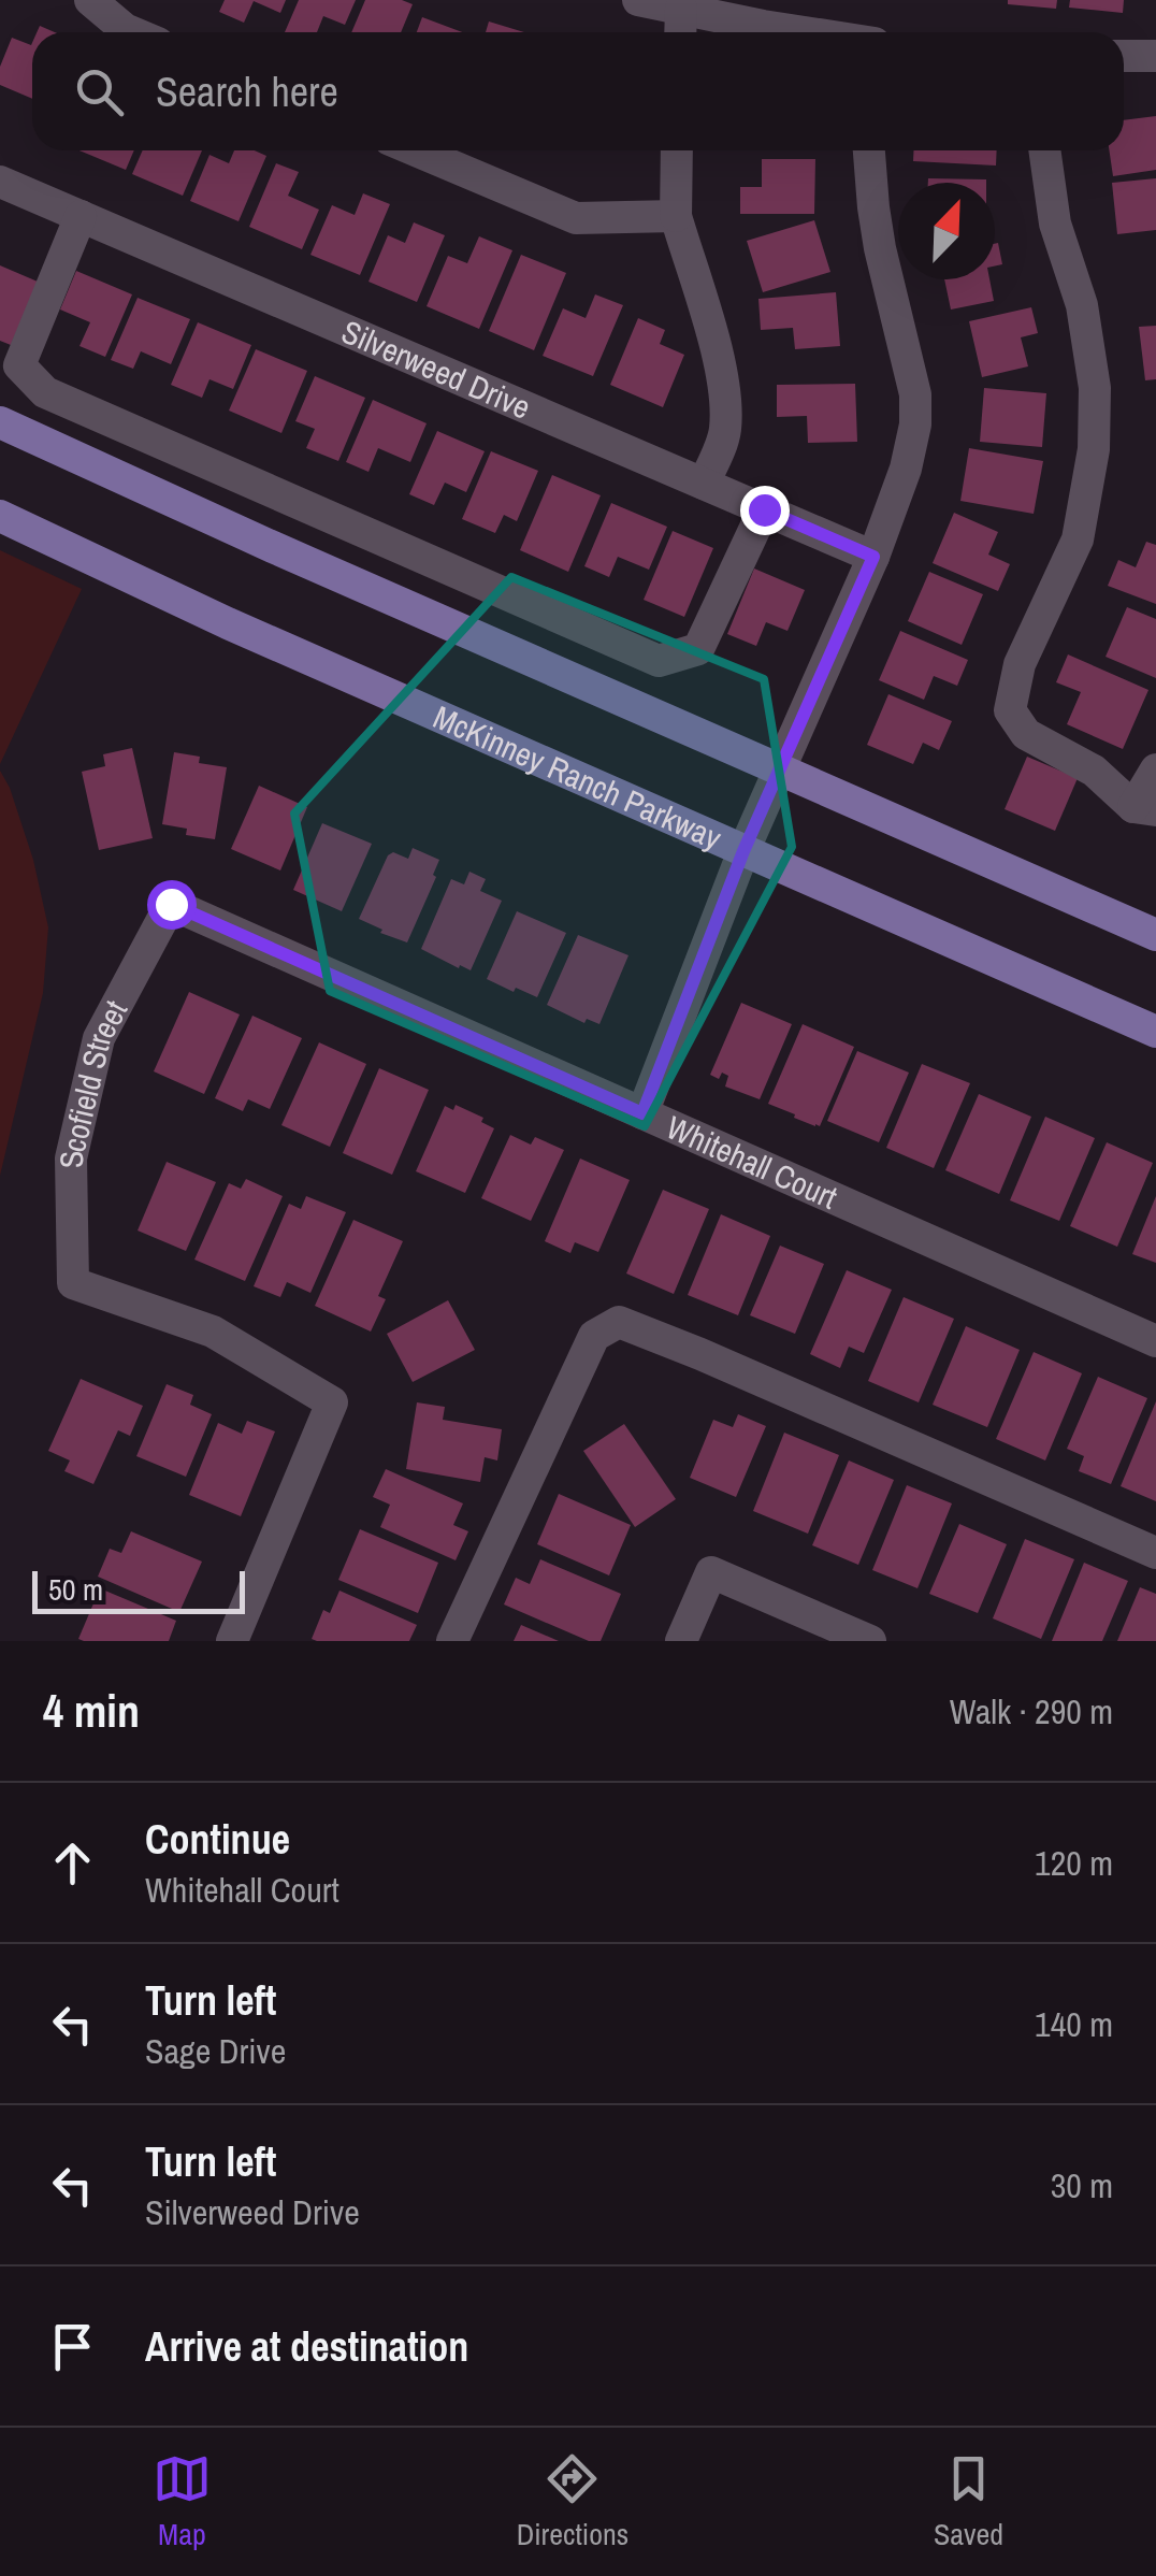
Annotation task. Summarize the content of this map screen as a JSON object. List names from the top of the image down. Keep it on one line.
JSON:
{"streets":{"main road":["McKinney Ranch Parkway"],"street":["Silverweed Drive","Scofield Street","Whitehall Court"]},"crossings":[["Scofield Street","Whitehall Court"]],"scale_bar":"50 m","north":"top right","page":{"search":"Search here","scale":"50 m","heading":["4 min","Walk · 290 m"],"list":[["Continue","Whitehall Court","120 m"],["Turn left","Sage Drive","140 m"],["Turn left","Silverweed Drive","30 m"],"Arrive at destination"],"nav":["Map","Directions","Saved"]}}
